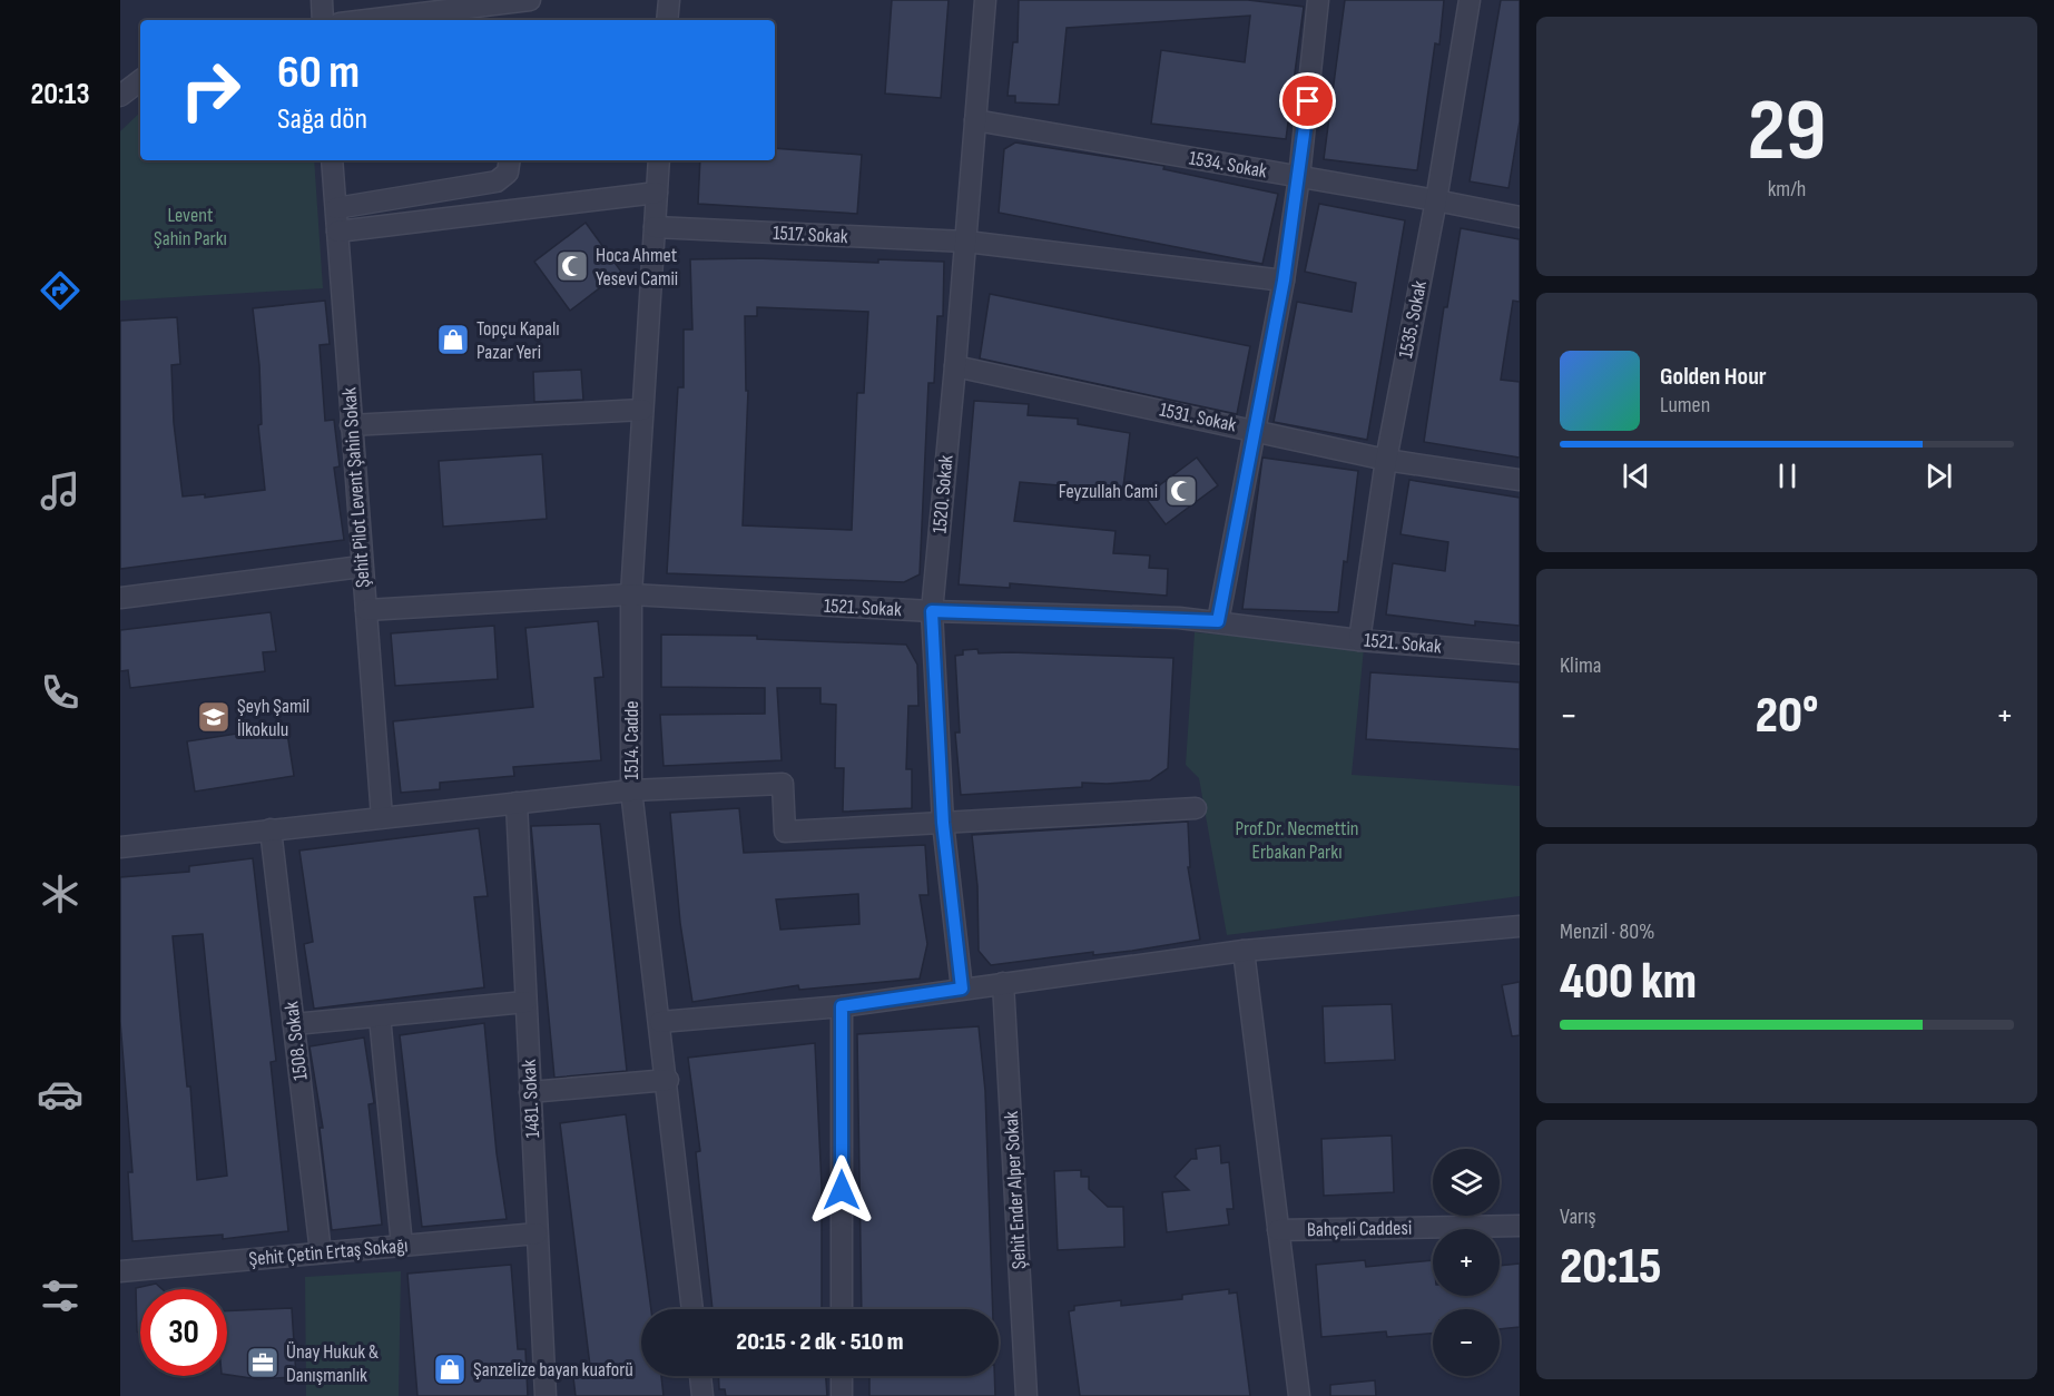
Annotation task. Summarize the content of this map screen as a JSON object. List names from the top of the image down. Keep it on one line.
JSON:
{"streets":{"street":["1534. Sokak","1517. Sokak","1535. Sokak","1531. Sokak","Şehit Pilot Levent Şahin Sokak","1520. Sokak","1521. Sokak","1514. Cadde","1508. Sokak","1481. Sokak","Şehit Ender Alper Sokak","Bahçeli Caddesi","Şehit Çetin Ertaş Sokağı"]},"crossings":[["1534. Sokak","1535. Sokak"],["1534. Sokak","1520. Sokak"],["1517. Sokak","1520. Sokak"],["1517. Sokak","1514. Cadde"],["1535. Sokak","1531. Sokak"],["1535. Sokak","1521. Sokak"],["1531. Sokak","1520. Sokak"],["Şehit Pilot Levent Şahin Sokak","1521. Sokak"],["1520. Sokak","1521. Sokak"],["1521. Sokak","1514. Cadde"],["1508. Sokak","Şehit Çetin Ertaş Sokağı"],["1481. Sokak","Şehit Çetin Ertaş Sokağı"]],"parks":["Levent Şahin Parkı","Prof.Dr. Necmettin Erbakan Parkı"],"places":{"mosque":["Hoca Ahmet Yesevi Camii","Feyzullah Cami"],"shop":["Topçu Kapalı Pazar Yeri","Şanzelize bayan kuaforü"],"school or university":["Şeyh Şamil İlkokulu"],"office":["Ünay Hukuk & Danışmanlık"]},"page":{"tabs":"20:13","tile":[["29","km/h"],"Klima",["Menzil · 80%","400 km"],["Varış","20:15"]],"turn":["60 m","Sağa dön"],"song":["Golden Hour","Lumen"],"heat":["−","20°","+"],"map_buttons":["+","−"],"limit":"30","trip":"20:15 · 2 dk · 510 m"}}
